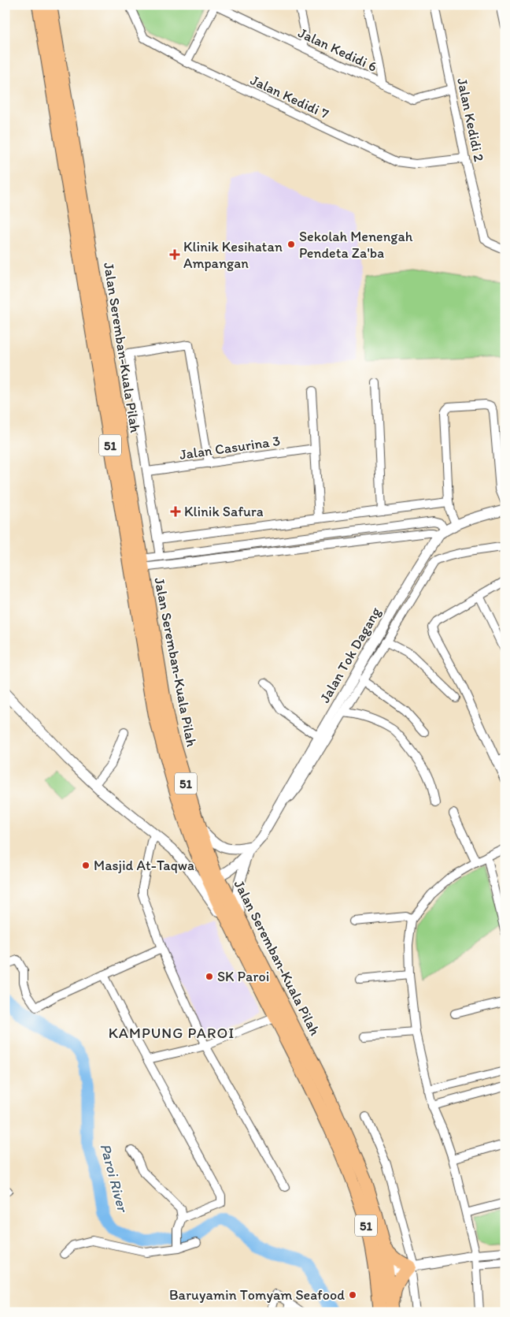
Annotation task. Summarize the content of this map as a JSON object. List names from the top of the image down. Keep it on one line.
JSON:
{"streets":{"highway":["Jalan Seremban-Kuala Pilah","51"],"street":["Jalan Kedidi 6","Jalan Kedidi 7","Jalan Kedidi 2","Jalan Casurina 3","Jalan Tok Dagang"]},"crossings":[["Jalan Kedidi 6","Jalan Kedidi 2"],["Jalan Kedidi 7","Jalan Kedidi 2"],["Jalan Seremban-Kuala Pilah","Jalan Tok Dagang"]],"districts":["KAMPUNG PAROI"],"water":["Paroi River"],"places":{"other":["Sekolah Menengah Pendeta Za'ba","Masjid At-Taqwa","SK Paroi","Baruyamin Tomyam Seafood"],"health":["Klinik Kesihatan Ampangan","Klinik Safura"]}}
